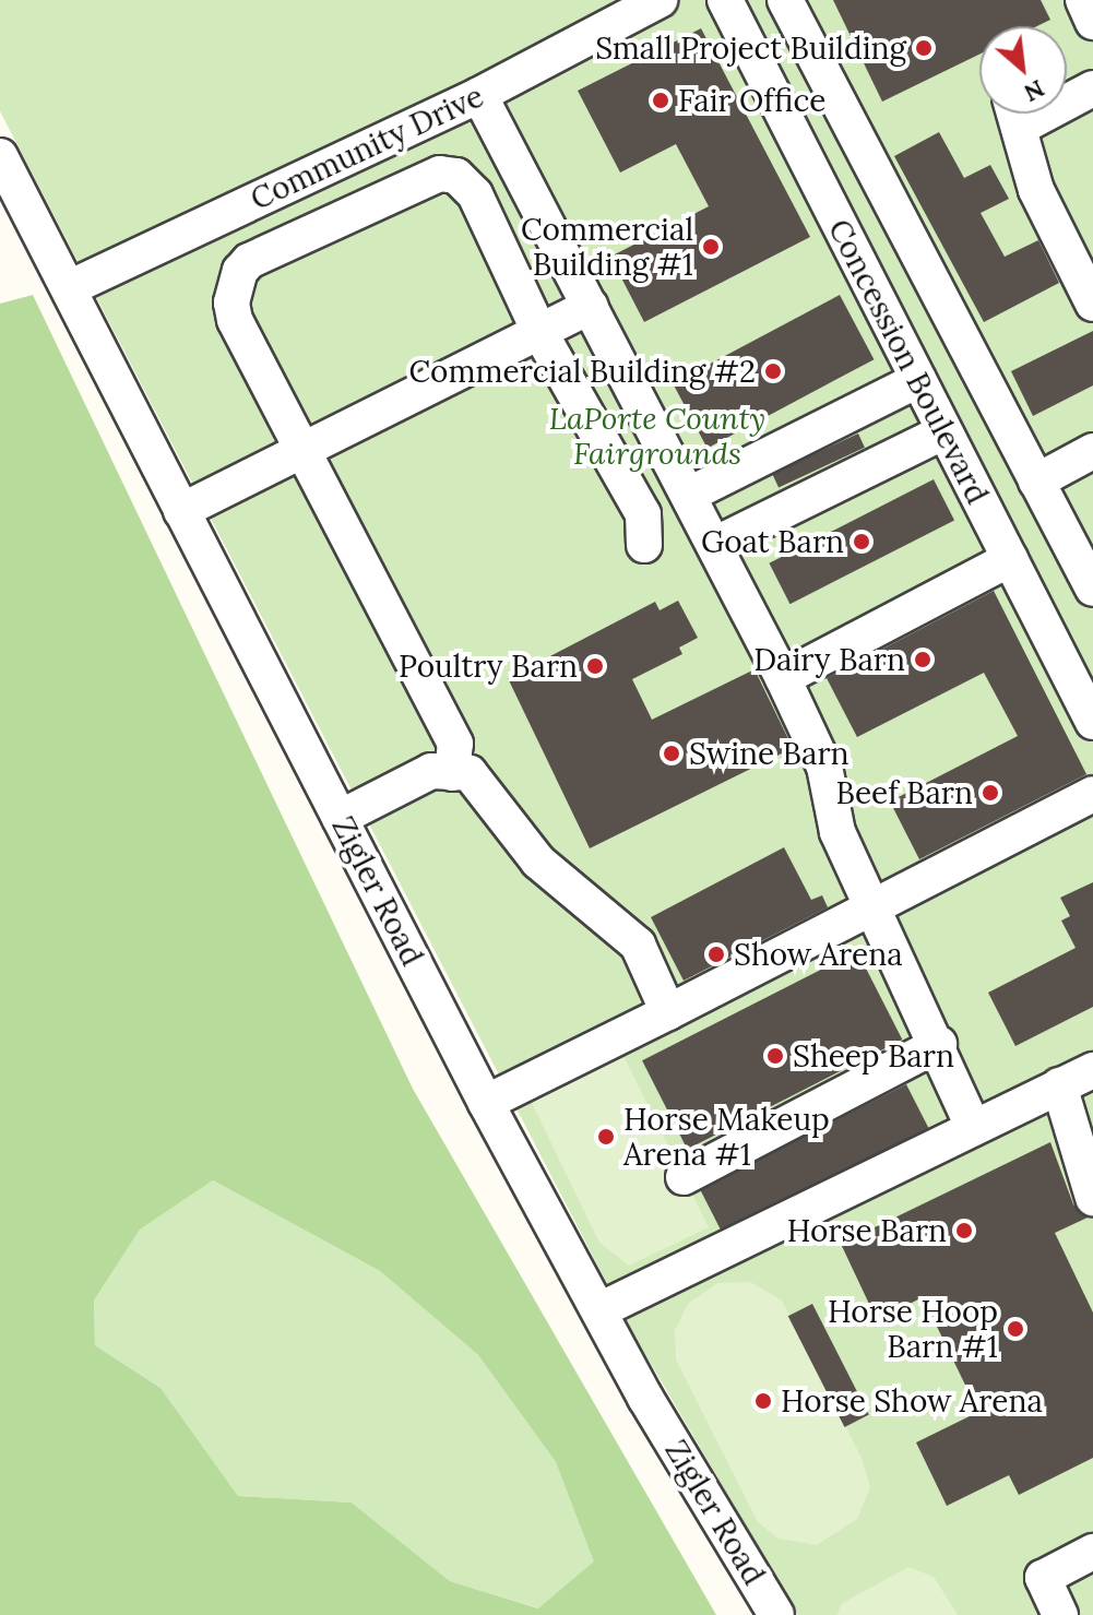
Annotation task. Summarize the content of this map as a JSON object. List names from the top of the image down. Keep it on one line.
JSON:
{"streets":{"street":["Community Drive","Concession Boulevard","Zigler Road"]},"crossings":[["Community Drive","Zigler Road"]],"parks":["LaPorte County Fairgrounds"],"places":["Small Project Building","Fair Office","Commercial Building #1","Commercial Building #2","Goat Barn","Dairy Barn","Poultry Barn","Swine Barn","Beef Barn","Show Arena","Sheep Barn","Horse Makeup Arena #1","Horse Barn","Horse Hoop Barn #1","Horse Show Arena"],"north":"bottom right"}
